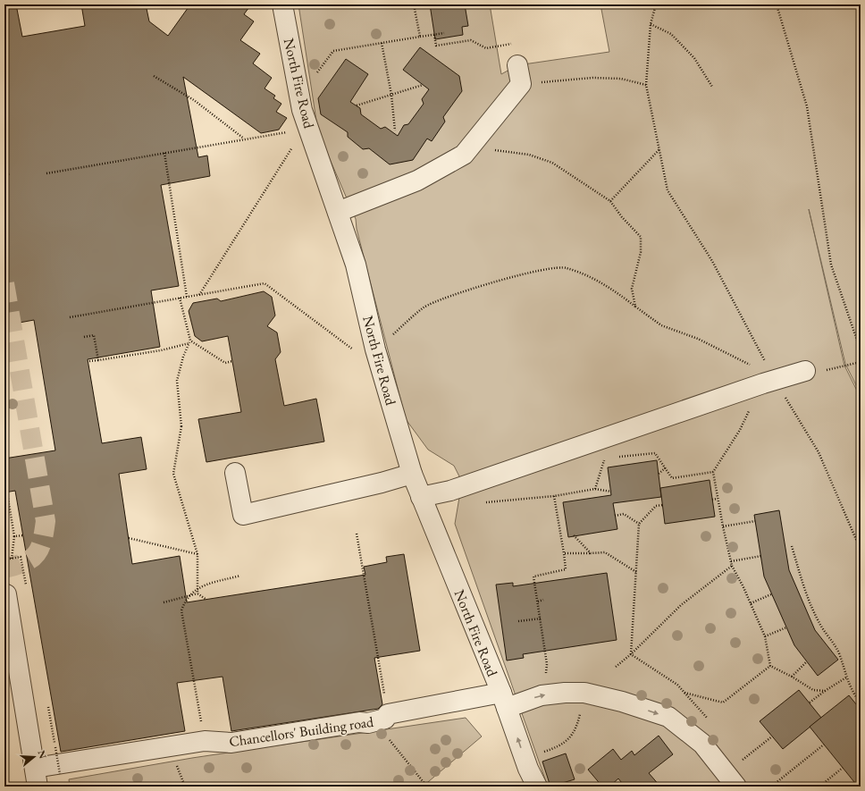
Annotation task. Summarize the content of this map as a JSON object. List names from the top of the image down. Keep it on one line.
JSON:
{"streets":{"street":["North Fire Road","Chancellors' Building road"]},"crossings":[["North Fire Road","Chancellors' Building road"]],"north":"right"}
